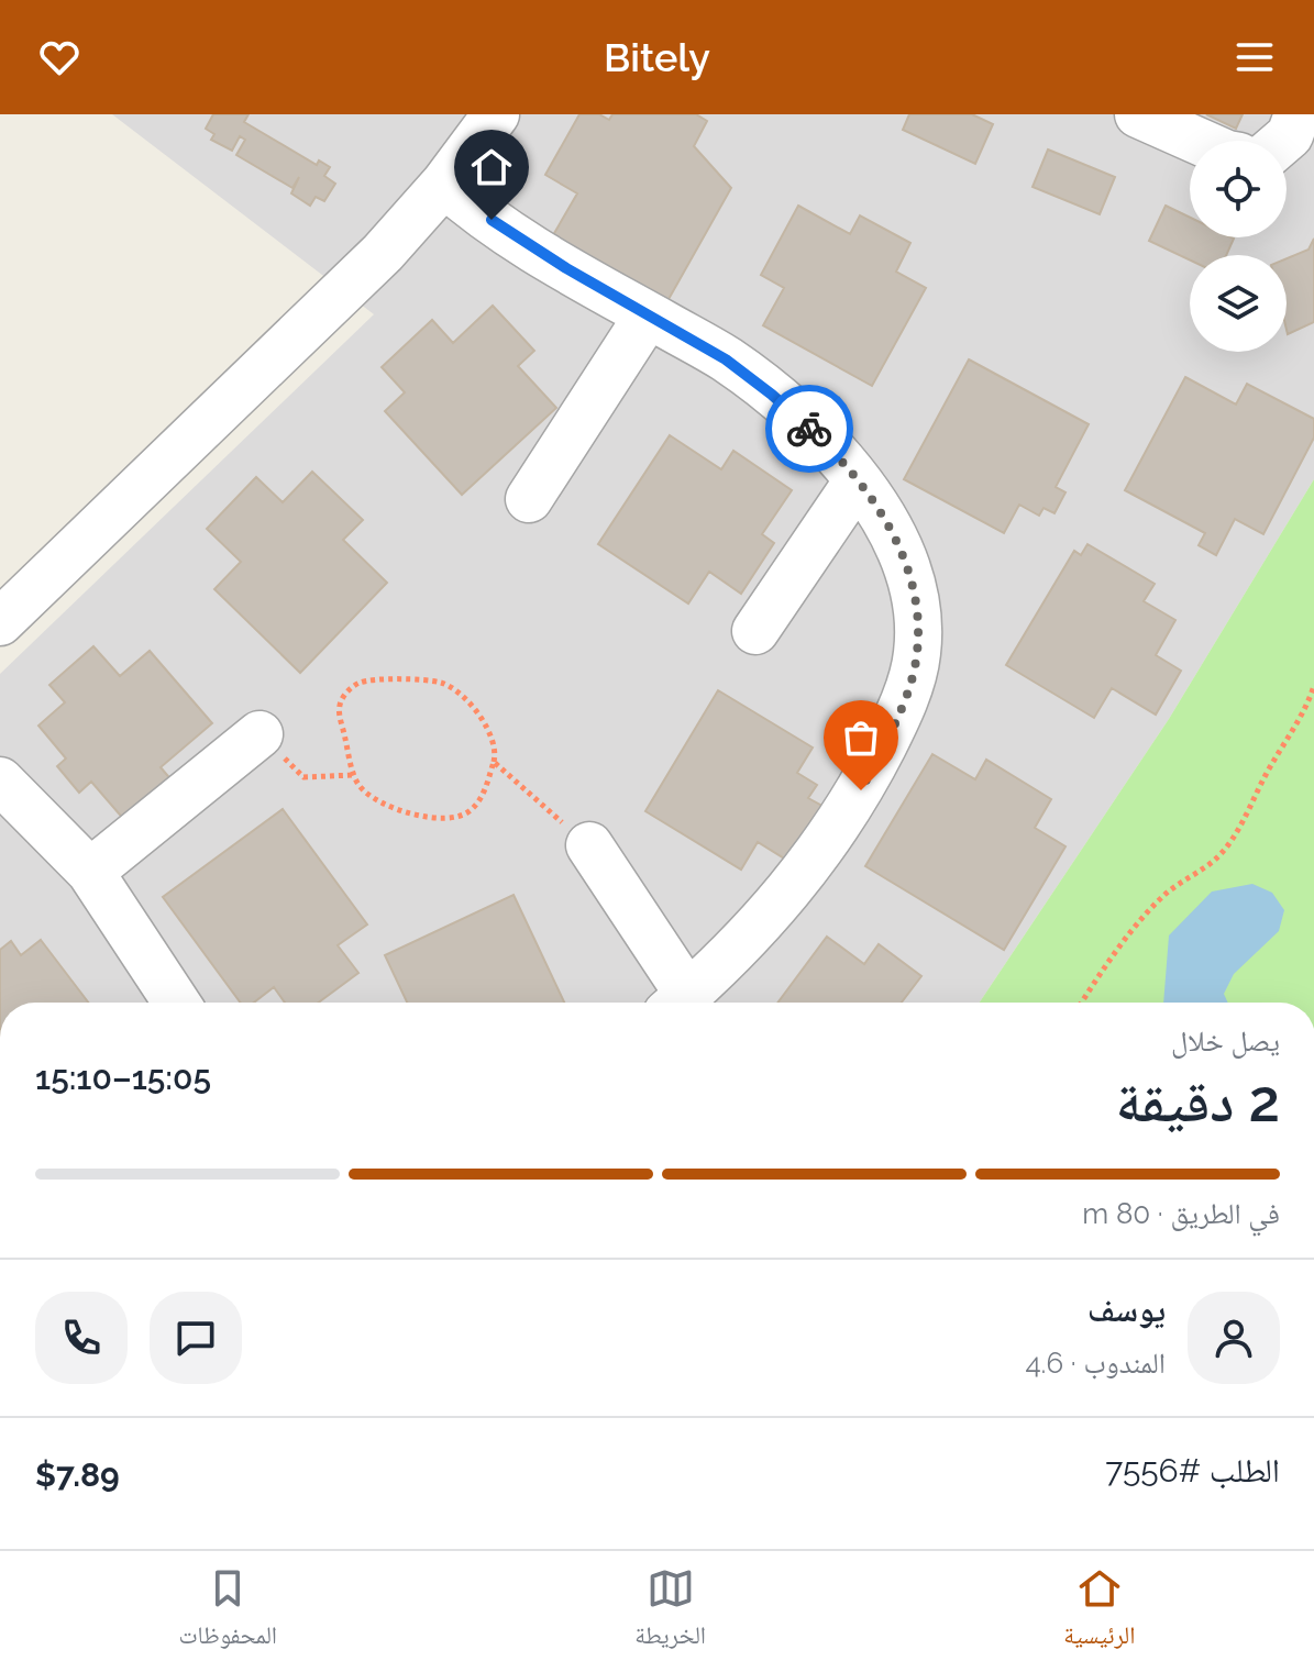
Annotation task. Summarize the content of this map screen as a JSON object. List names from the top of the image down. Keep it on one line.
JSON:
{"page":{"header":"Bitely","heading":["2 دقيقة","يصل خلال","15:05–15:10"],"panel":["يوسف","المندوب · 4.6","الطلب #7556","$7.89"],"bar":"في الطريق · 80 m","tabs":["الرئيسية","الخريطة","المحفوظات"]}}
